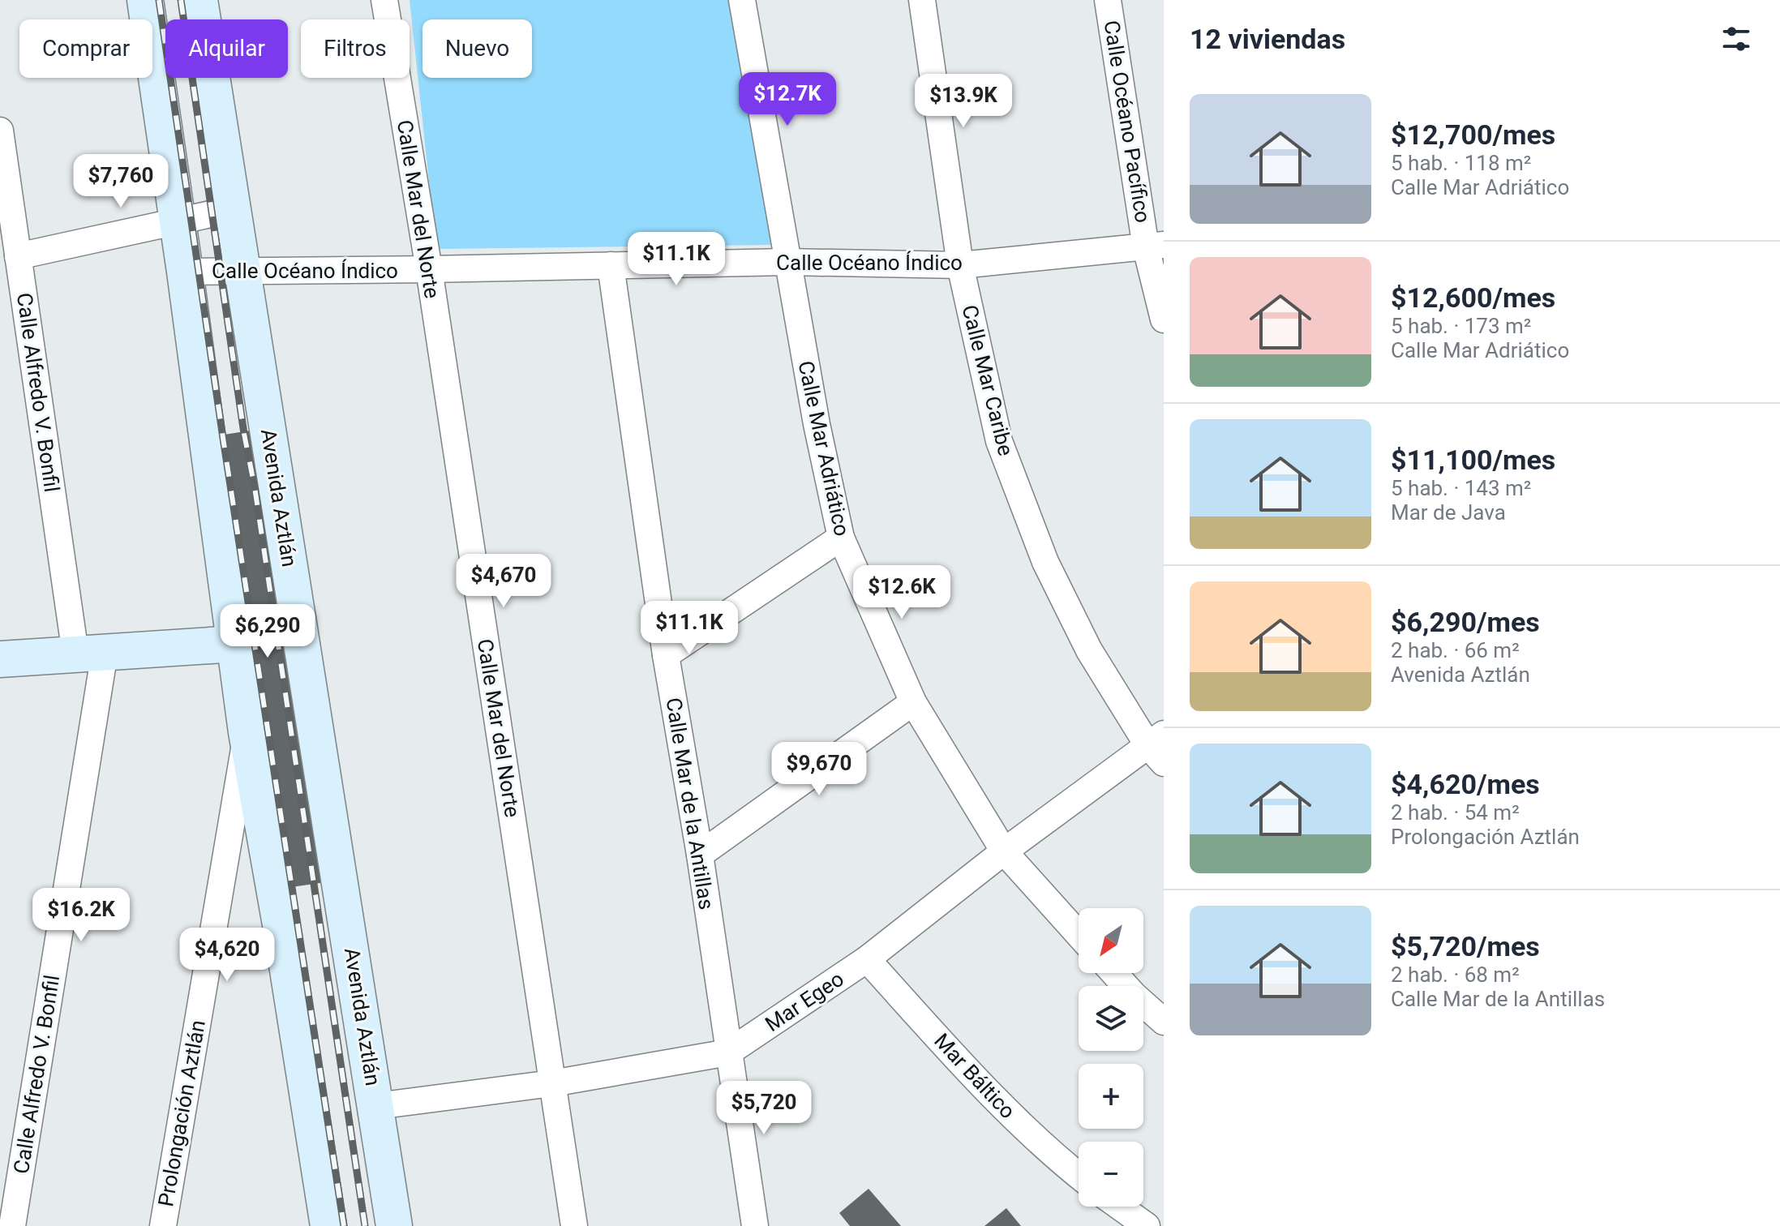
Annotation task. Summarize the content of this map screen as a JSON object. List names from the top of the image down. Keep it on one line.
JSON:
{"streets":{"main road":["Avenida Aztlán"],"street":["Calle Océano Pacífico","Calle Mar del Norte","Calle Océano Índico","Calle Mar Caribe","Calle Alfredo V. Bonfil","Calle Mar Adriático","Calle Mar de la Antillas","Mar Egeo","Mar Báltico","Prolongación Aztlán"]},"crossings":[["Calle Océano Pacífico","Calle Océano Índico"],["Calle Mar del Norte","Calle Océano Índico"],["Calle Mar del Norte","Mar Egeo"],["Calle Océano Índico","Calle Mar Caribe"],["Calle Océano Índico","Calle Mar Adriático"],["Calle Océano Índico","Avenida Aztlán"],["Calle Océano Índico","Calle Mar de la Antillas"],["Calle Mar Caribe","Mar Egeo"],["Calle Mar Adriático","Mar Egeo"],["Avenida Aztlán","Mar Egeo"],["Calle Mar de la Antillas","Mar Egeo"],["Mar Egeo","Mar Báltico"]],"north":"bottom left","page":{"heading":"12 viviendas","chip":["Comprar","Alquilar","Filtros","Nuevo"],"price":["$12.7K","$13.9K","$7,760","$11.1K","$4,670","$12.6K","$11.1K","$6,290","$9,670","$16.2K","$4,620","$5,720"],"list":[{"name":"$12,700/mes","note":"5 hab. · 118 m² · Calle Mar Adriático"},{"name":"$12,600/mes","note":"5 hab. · 173 m² · Calle Mar Adriático"},{"name":"$11,100/mes","note":"5 hab. · 143 m² · Mar de Java"},{"name":"$6,290/mes","note":"2 hab. · 66 m² · Avenida Aztlán"},{"name":"$4,620/mes","note":"2 hab. · 54 m² · Prolongación Aztlán"},{"name":"$5,720/mes","note":"2 hab. · 68 m² · Calle Mar de la Antillas"}],"map_buttons":["+","−"]}}
